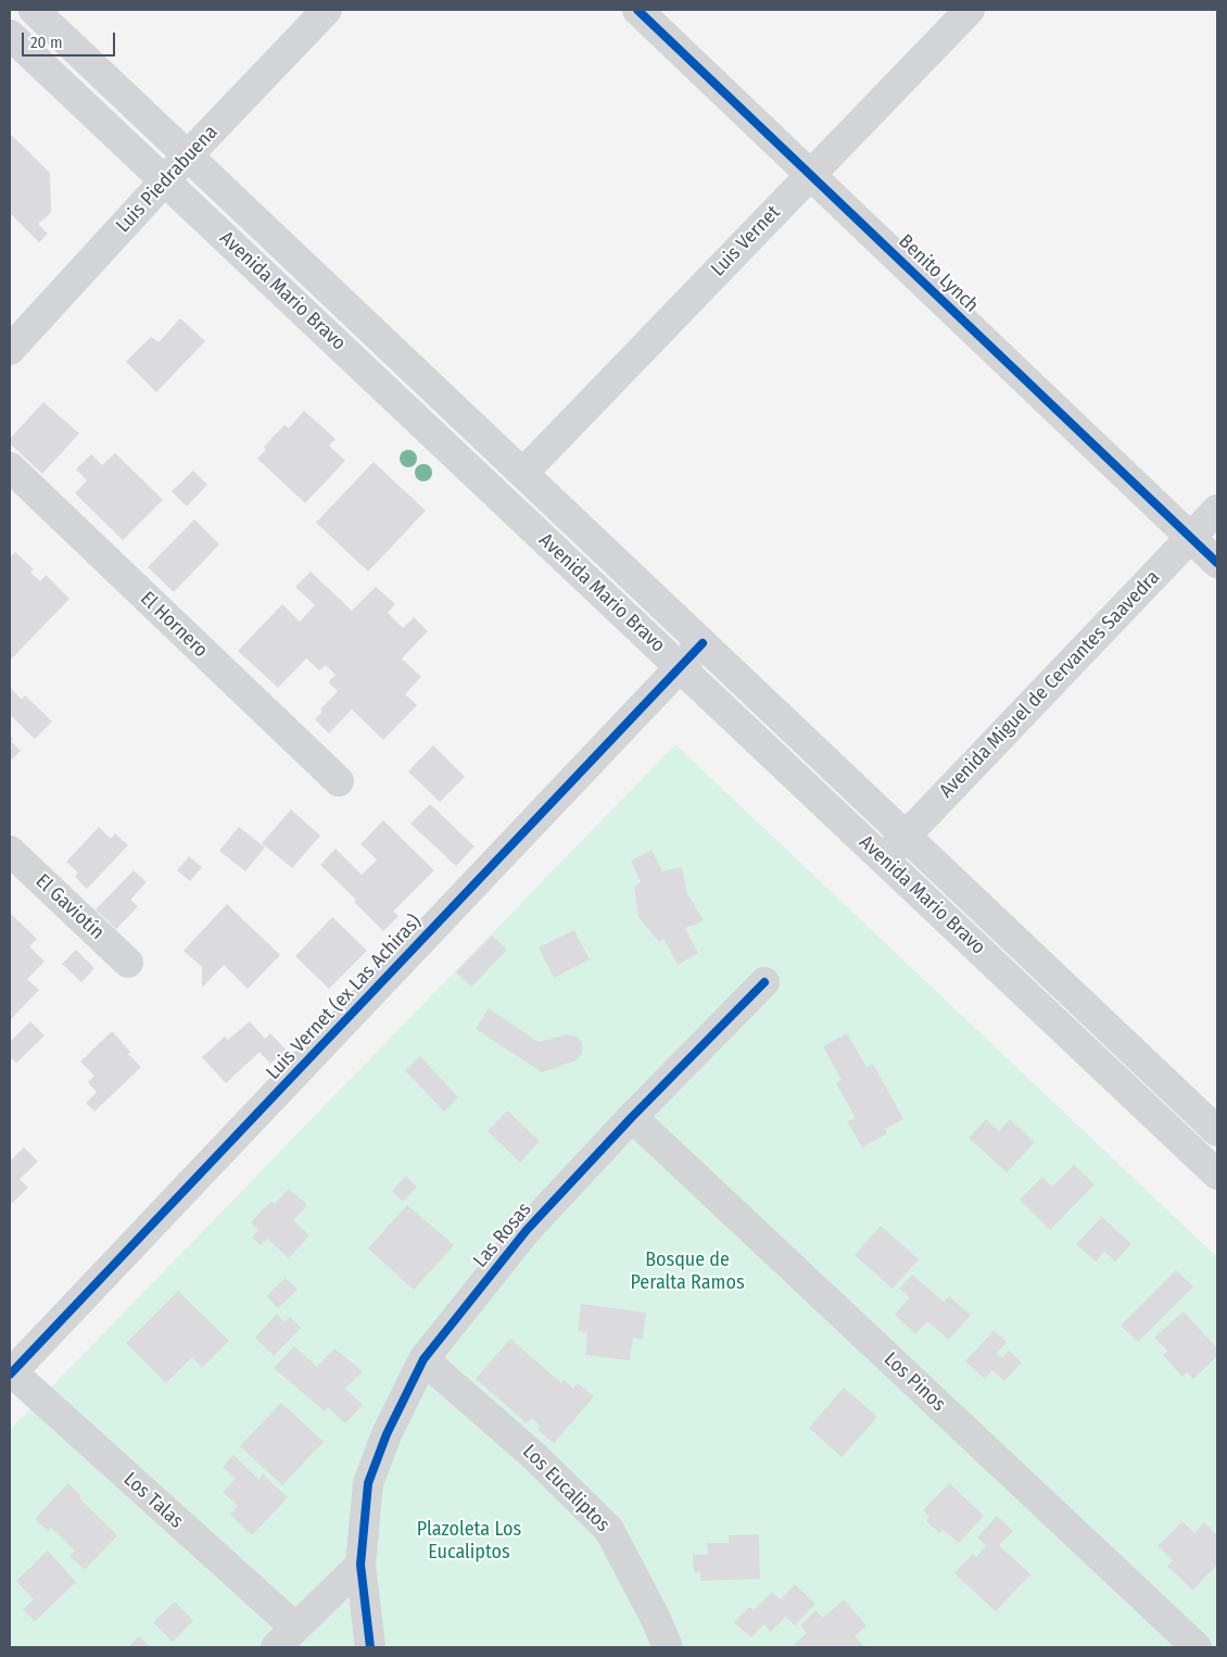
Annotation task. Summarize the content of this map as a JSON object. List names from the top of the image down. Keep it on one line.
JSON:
{"streets":{"main road":["Avenida Mario Bravo","Avenida Miguel de Cervantes Saavedra"],"street":["Luis Piedrabuena","Luis Vernet","Benito Lynch","El Hornero","El Gaviotín","Luis Vernet (ex Las Achiras)","Las Rosas","Los Pinos","Los Eucaliptos","Los Talas"]},"crossings":[["Luis Piedrabuena","Avenida Mario Bravo"],["Luis Vernet","Benito Lynch"],["Luis Vernet","Avenida Mario Bravo"],["Benito Lynch","Avenida Miguel de Cervantes Saavedra"],["Avenida Mario Bravo","Avenida Miguel de Cervantes Saavedra"],["Avenida Mario Bravo","Luis Vernet (ex Las Achiras)"],["Luis Vernet (ex Las Achiras)","Los Talas"],["Las Rosas","Los Pinos"],["Las Rosas","Los Eucaliptos"]],"parks":["Bosque de Peralta Ramos","Plazoleta Los Eucaliptos"],"scale_bar":"20 m"}
